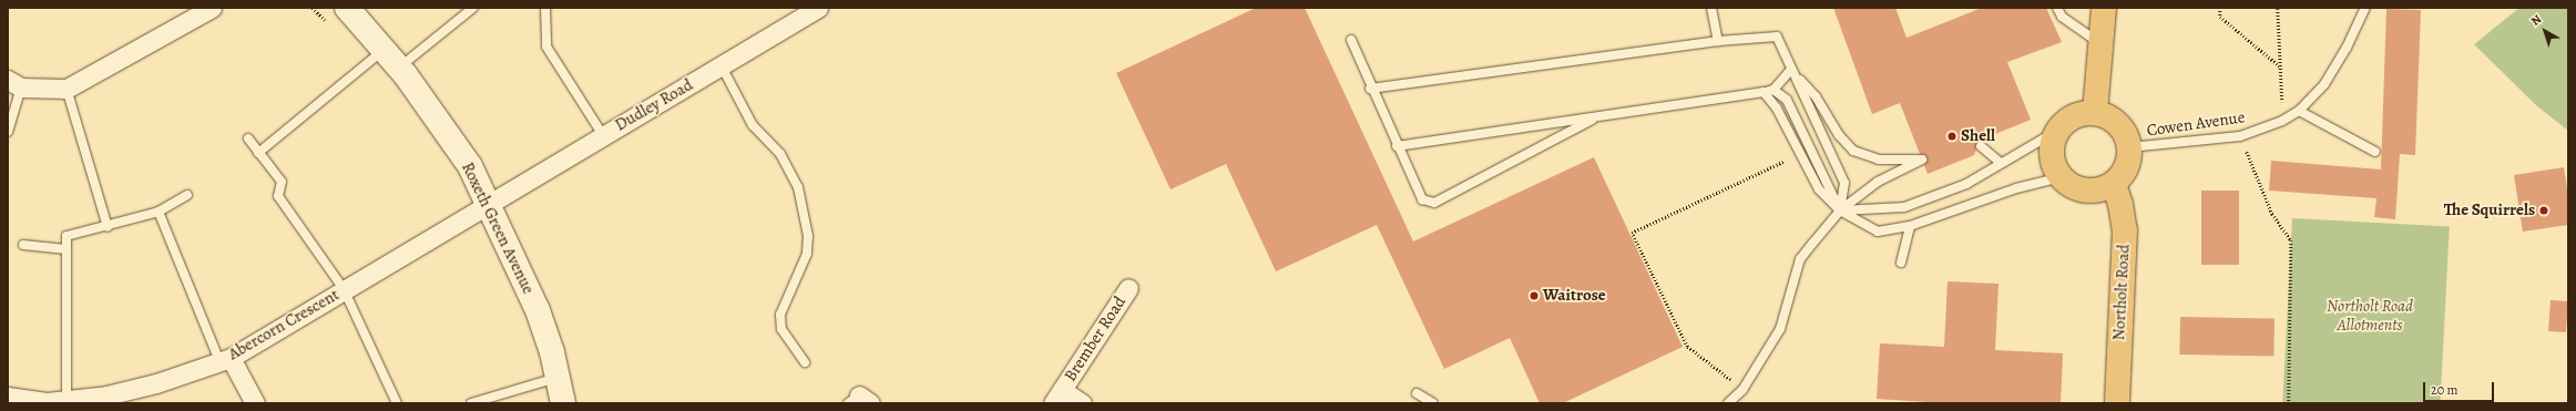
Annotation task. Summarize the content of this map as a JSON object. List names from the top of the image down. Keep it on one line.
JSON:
{"streets":{"main road":["Northolt Road"],"street":["Dudley Road","Roxeth Green Avenue","Abercorn Crescent","Brember Road"],"lane":["Cowen Avenue"]},"crossings":[["Dudley Road","Roxeth Green Avenue"],["Dudley Road","Abercorn Crescent"],["Cowen Avenue","Northolt Road"],["Roxeth Green Avenue","Abercorn Crescent"]],"parks":["Northolt Road Allotments"],"places":["Shell","The Squirrels","Waitrose"],"scale_bar":"20 m","north":"top left"}
